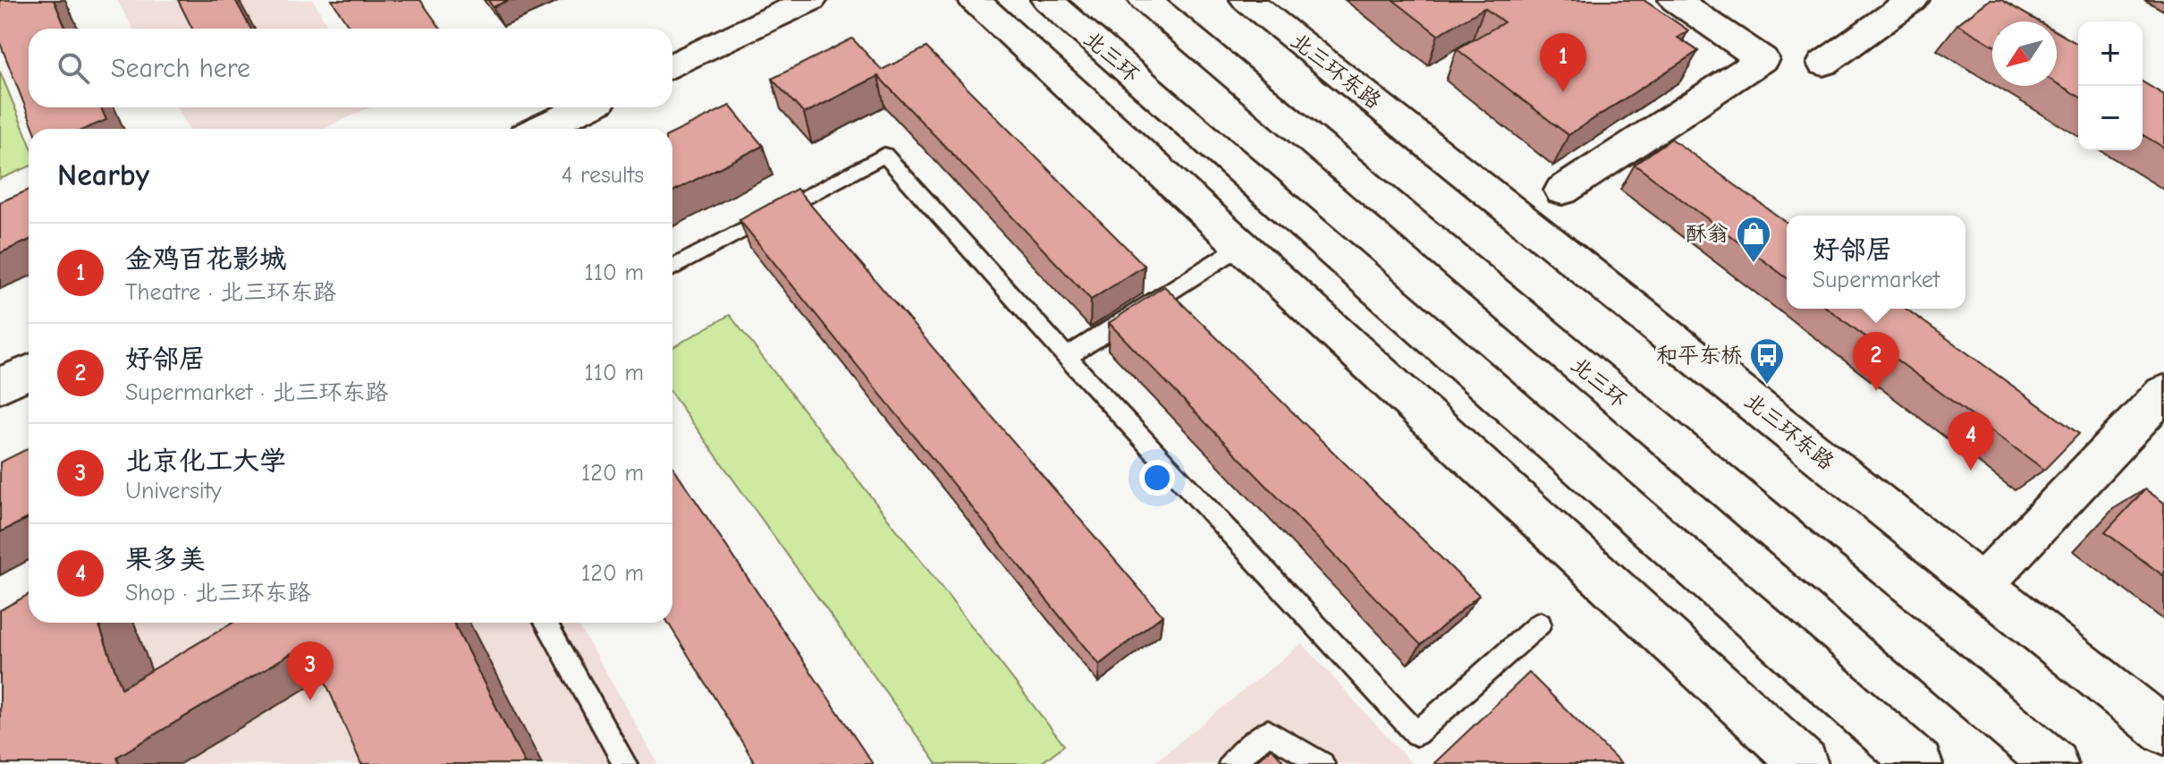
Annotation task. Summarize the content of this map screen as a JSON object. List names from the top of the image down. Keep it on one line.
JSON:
{"streets":{"main road":["北三环","北三环东路"]},"places":{"shop":["酥翁"],"bus stop":["和平东桥"]},"north":"bottom left","page":{"map_buttons":["+","−"],"search":"Search here","pins":["1","2","4","3"],"heading":["Nearby","4 results"],"popup":["好邻居","Supermarket"],"list":[{"mark":"1","name":"金鸡百花影城","note":"Theatre · 北三环东路","value":"110 m"},{"mark":"2","name":"好邻居","note":"Supermarket · 北三环东路","value":"110 m"},{"mark":"3","name":"北京化工大学","note":"University","value":"120 m"},{"mark":"4","name":"果多美","note":"Shop · 北三环东路","value":"120 m"}]}}
